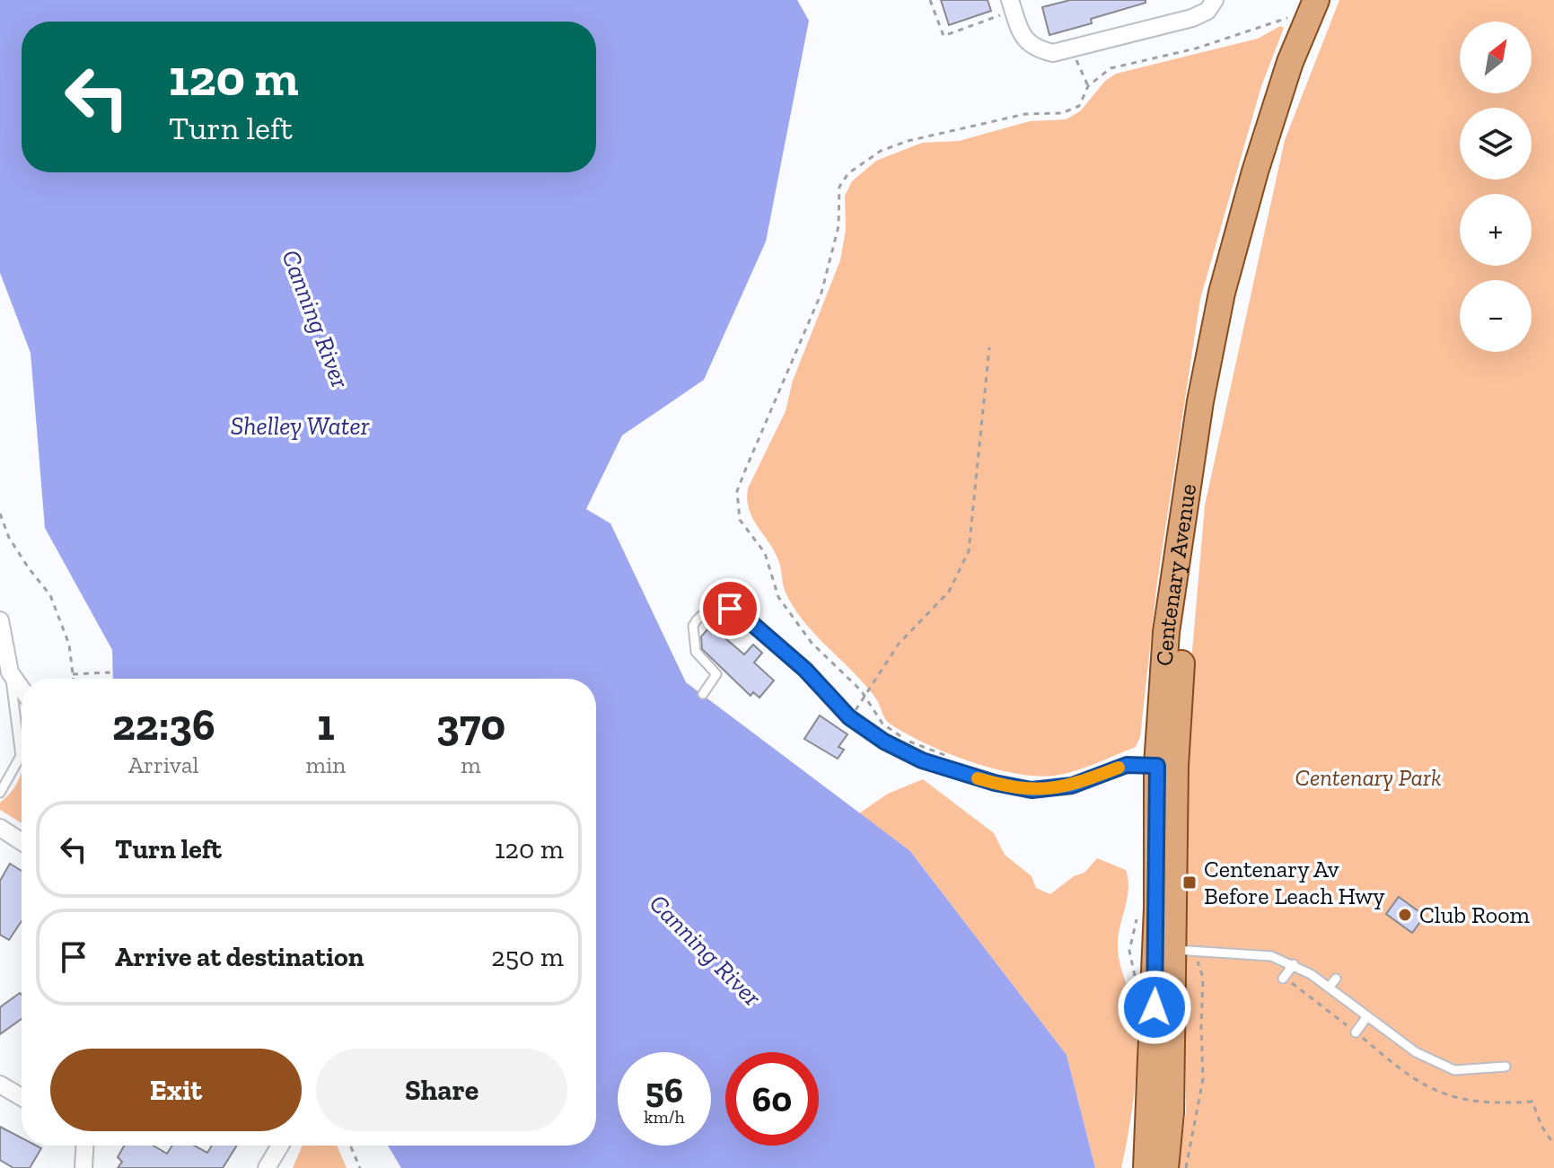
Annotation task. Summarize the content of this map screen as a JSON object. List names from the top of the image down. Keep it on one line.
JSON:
{"streets":{"main road":["Centenary Avenue"]},"water":["Canning River","Shelley Water"],"parks":["Centenary Park"],"places":{"transit":["Centenary Av Before Leach Hwy"],"other":["Club Room"]},"north":"top right","page":{"map_buttons":["+","−"],"turn":["120 m","Turn left"],"eta":["22:36","Arrival","1","min","370","m"],"list":[{"name":"Turn left","value":"120 m"},{"name":"Arrive at destination","value":"250 m"}],"buttons":["Exit","Share"],"speed":"56 km/h","limit":"60"}}
